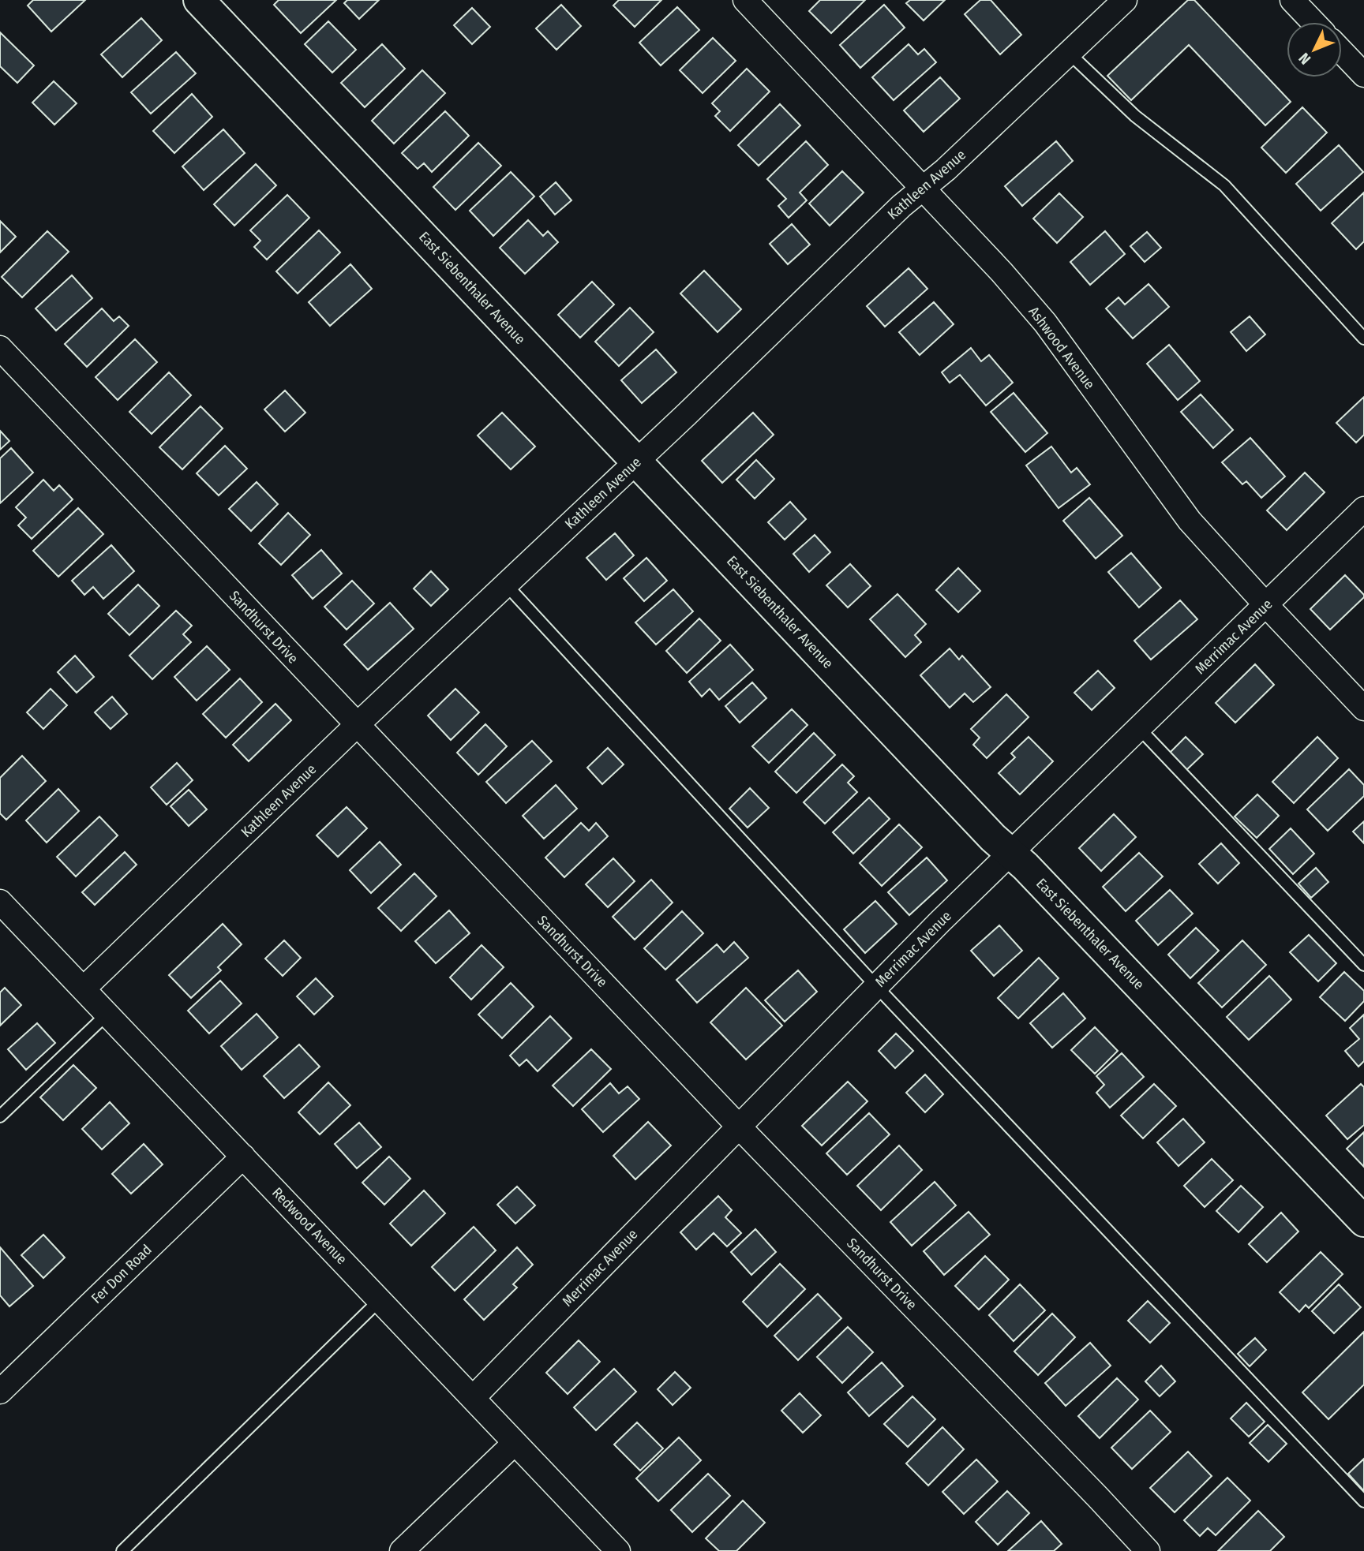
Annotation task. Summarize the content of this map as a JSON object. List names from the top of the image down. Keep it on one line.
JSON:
{"streets":{"main road":["East Siebenthaler Avenue"],"street":["Kathleen Avenue","Ashwood Avenue","Sandhurst Drive","Merrimac Avenue","Redwood Avenue","Fer Don Road"]},"crossings":[["Kathleen Avenue","East Siebenthaler Avenue"],["Kathleen Avenue","Ashwood Avenue"],["Kathleen Avenue","Sandhurst Drive"],["Kathleen Avenue","Redwood Avenue"],["East Siebenthaler Avenue","Merrimac Avenue"],["Ashwood Avenue","Merrimac Avenue"],["Sandhurst Drive","Merrimac Avenue"],["Merrimac Avenue","Redwood Avenue"],["Redwood Avenue","Fer Don Road"]],"north":"bottom left"}
